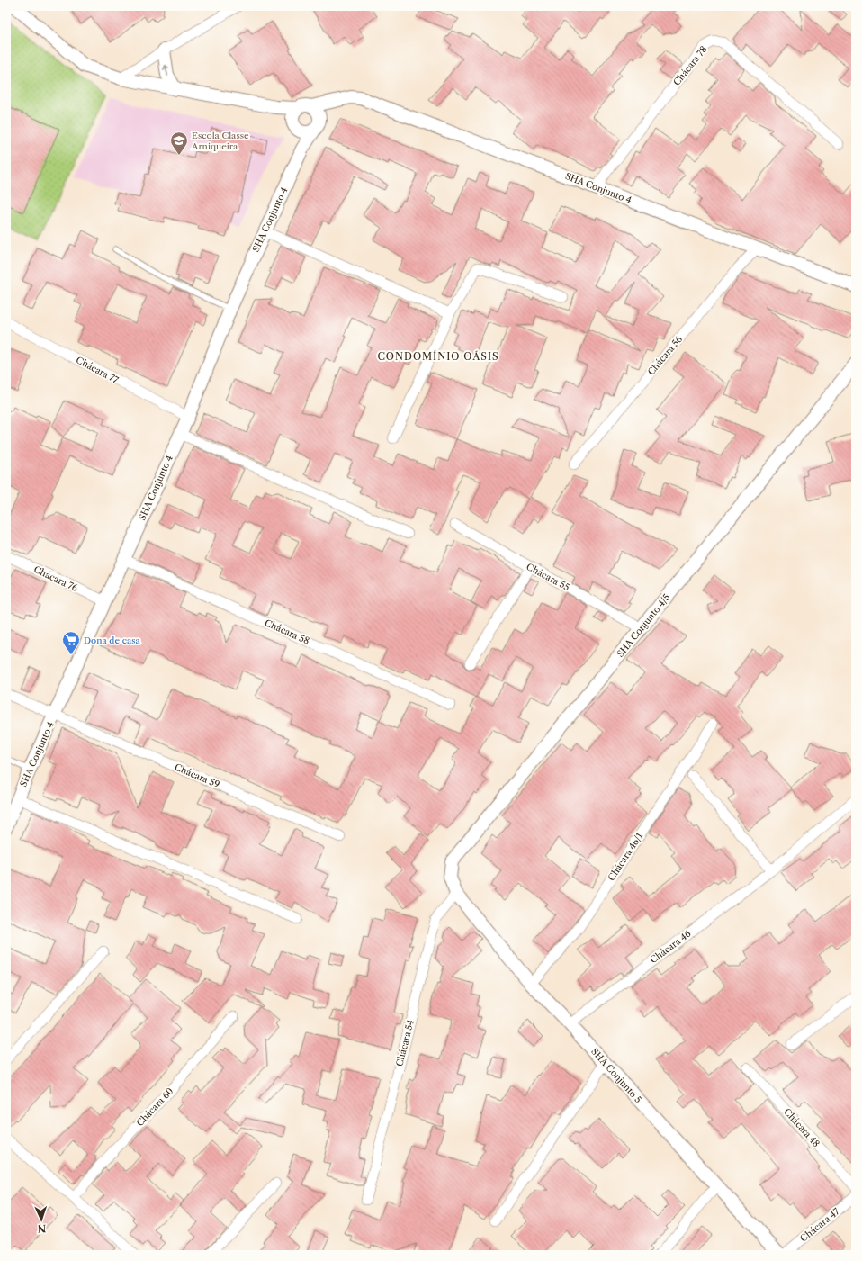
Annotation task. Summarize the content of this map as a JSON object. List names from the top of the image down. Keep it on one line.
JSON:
{"streets":{"street":["Chácara 78","SHA Conjunto 4","Chácara 56","Chácara 77","Chácara 55","Chácara 76","SHA Conjunto 4/5","Chácara 58","Chácara 59","Chácara 46/1","Chácara 46","Chácara 54","SHA Conjunto 5","Chácara 60","Chácara 48","Chácara 47"]},"crossings":[["Chácara 78","SHA Conjunto 4"],["SHA Conjunto 4","Chácara 56"],["SHA Conjunto 4","Chácara 77"],["SHA Conjunto 4","Chácara 76"],["SHA Conjunto 4","Chácara 58"],["SHA Conjunto 4","Chácara 59"],["Chácara 55","SHA Conjunto 4/5"],["SHA Conjunto 4/5","Chácara 54"],["SHA Conjunto 4/5","SHA Conjunto 5"],["Chácara 46/1","SHA Conjunto 5"],["Chácara 46","SHA Conjunto 5"],["Chácara 54","SHA Conjunto 5"]],"districts":["CONDOMÍNIO OÁSIS"],"places":{"school or university":["Escola Classe Arniqueira"],"supermarket":["Dona de casa"]},"north":"bottom"}
